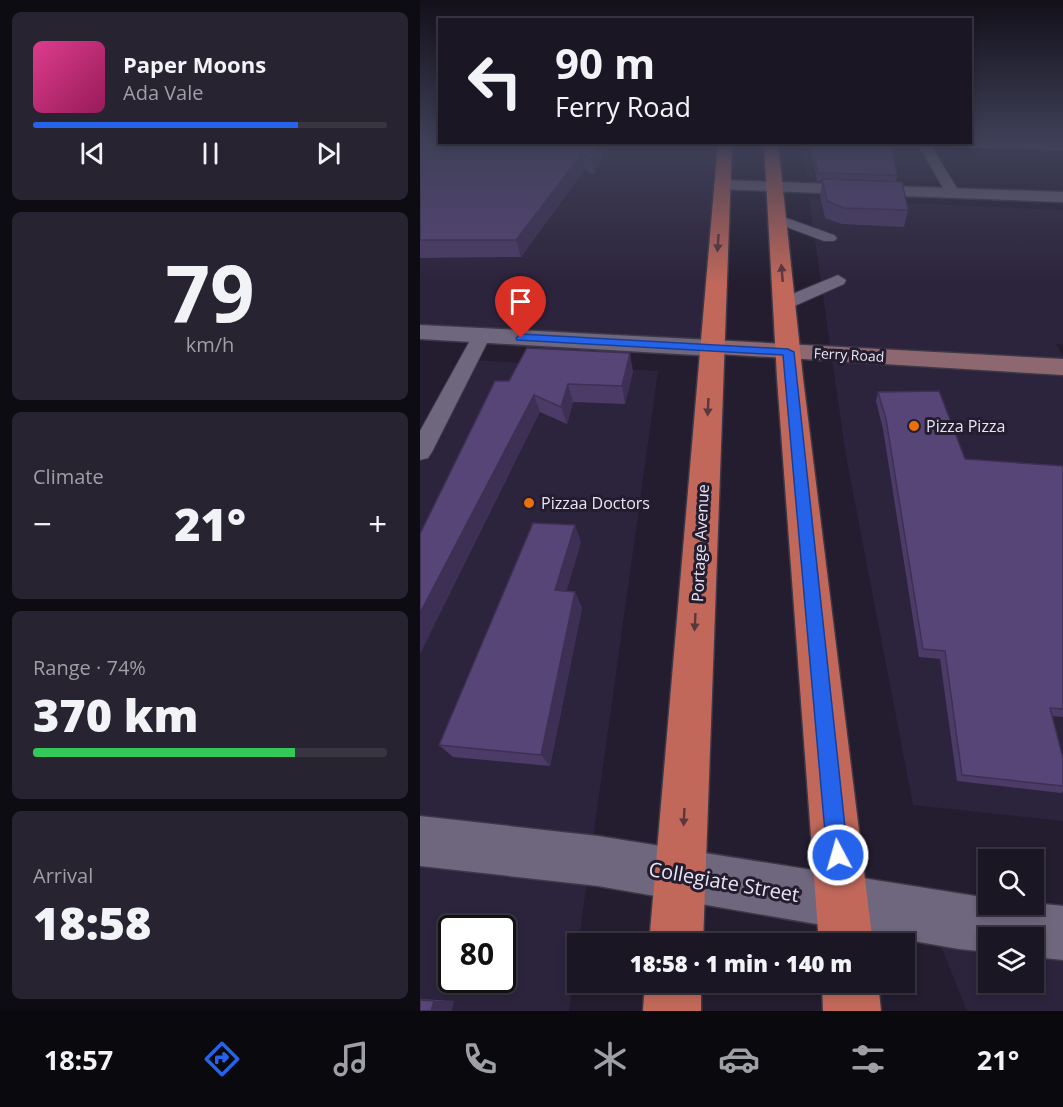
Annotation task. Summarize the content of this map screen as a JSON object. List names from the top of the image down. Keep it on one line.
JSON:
{"streets":{"highway":["Portage Avenue"],"main road":["Ferry Road"],"street":["Collegiate Street"]},"crossings":[["Ferry Road","Portage Avenue"],["Portage Avenue","Collegiate Street"]],"places":["Pizza Pizza","Pizzaa Doctors"],"page":{"turn":["90 m","Ferry Road"],"song":["Paper Moons","Ada Vale"],"tile":[["79","km/h"],"Climate",["Range · 74%","370 km"],["Arrival","18:58"]],"heat":["−","21°","+"],"limit":"80","trip":"18:58 · 1 min · 140 m","tabs":["18:57","21°"]}}
